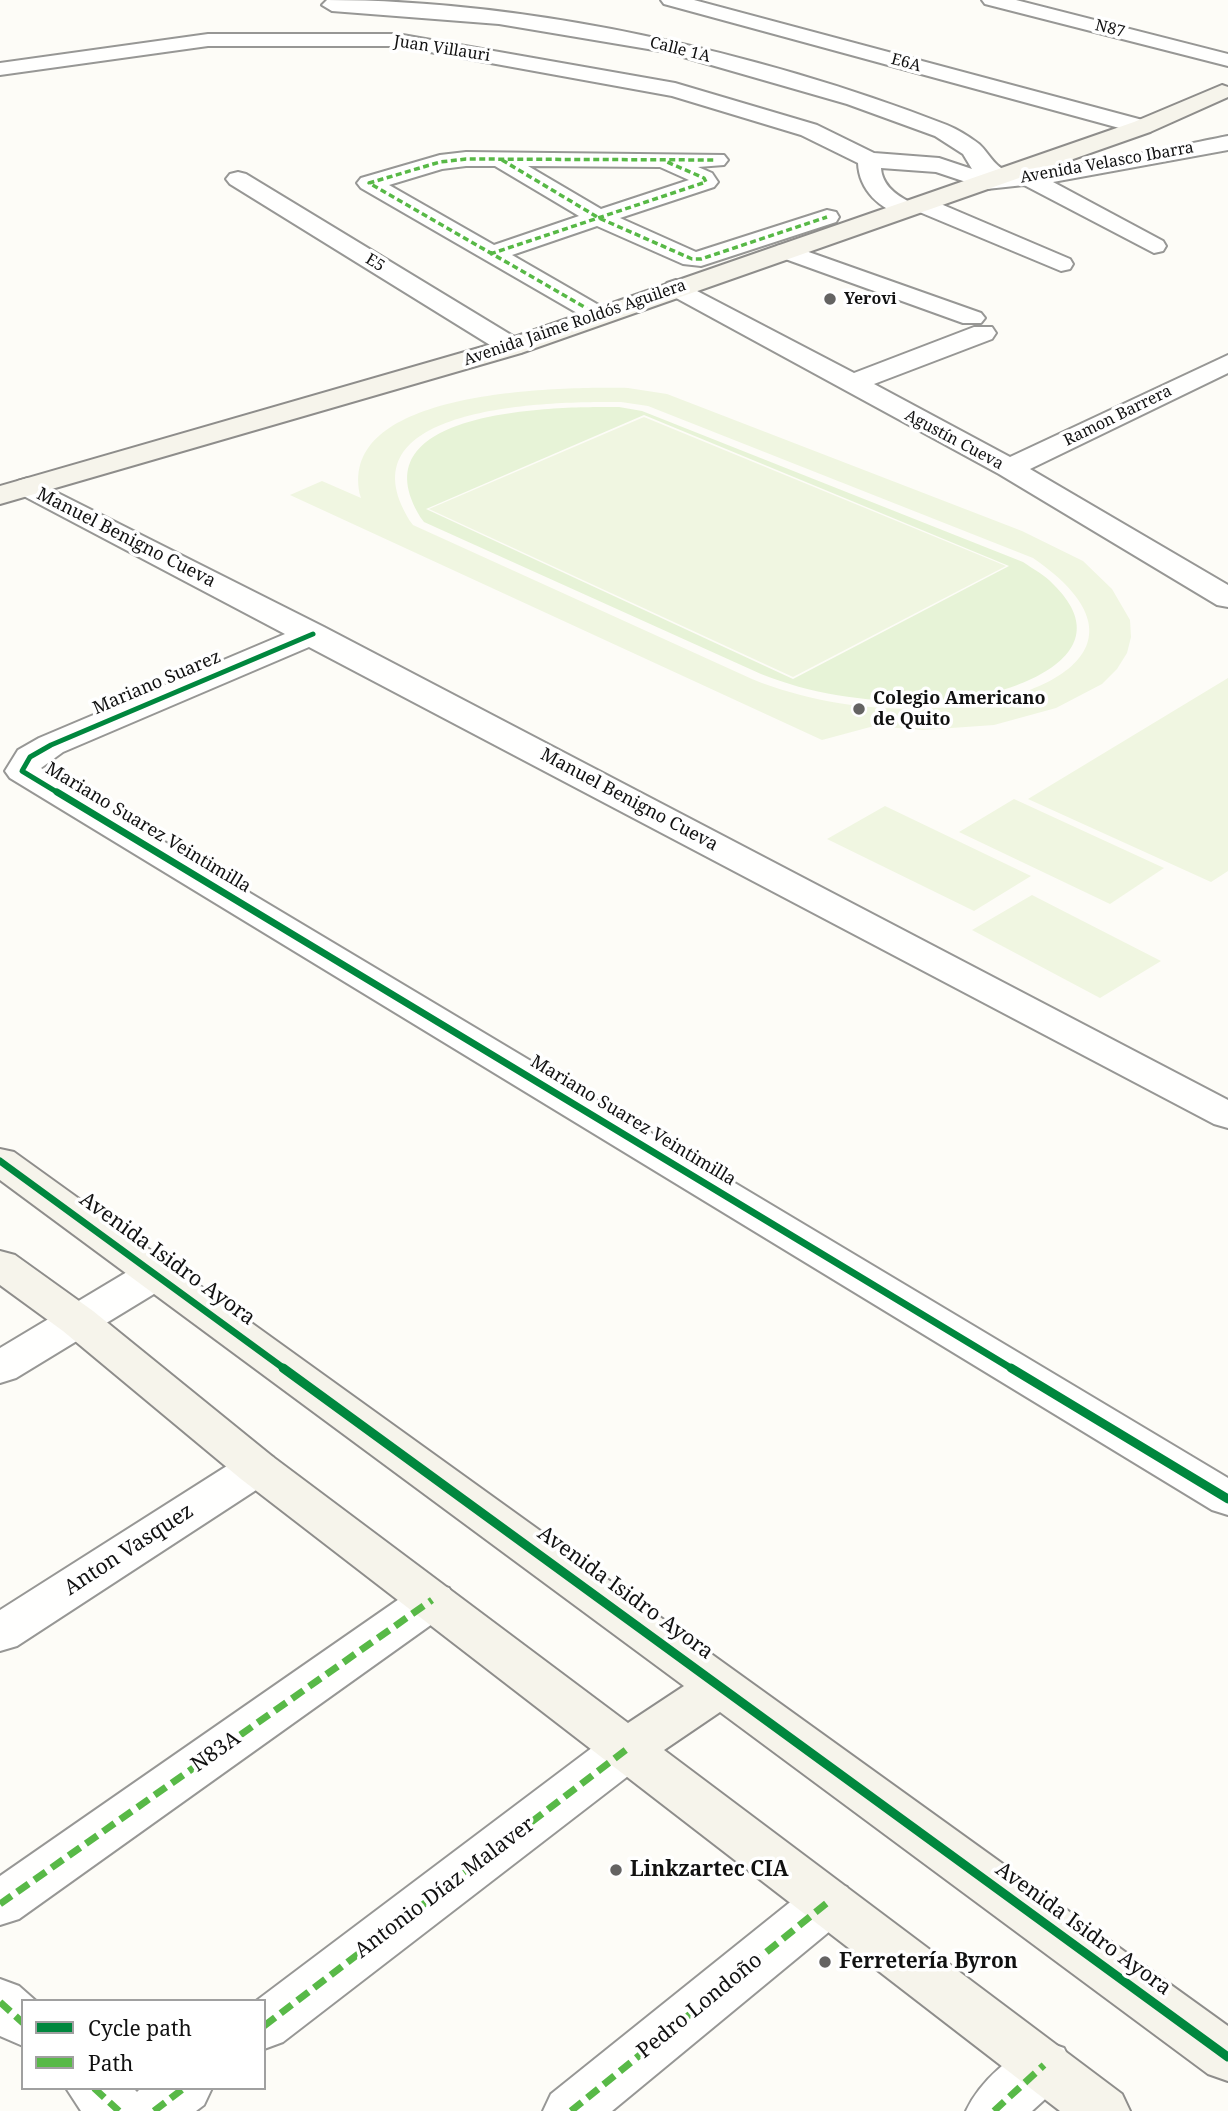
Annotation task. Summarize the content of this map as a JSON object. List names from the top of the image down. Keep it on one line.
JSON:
{"streets":{"street":["N87","Juan Villauri","Calle 1A","E6A","Avenida Velasco Ibarra","E5","Avenida Jaime Roldós Aguilera","Ramon Barrera","Agustín Cueva","Manuel Benigno Cueva","Mariano Suarez","Mariano Suarez Veintimilla","Avenida Isidro Ayora","Anton Vasquez","N83A","Antonio Díaz Malaver","Pedro Londoño"]},"crossings":[["Juan Villauri","Calle 1A"],["Juan Villauri","Avenida Velasco Ibarra"],["Juan Villauri","Avenida Jaime Roldós Aguilera"],["Calle 1A","Avenida Velasco Ibarra"],["Calle 1A","Avenida Jaime Roldós Aguilera"],["E6A","Avenida Jaime Roldós Aguilera"],["Avenida Velasco Ibarra","Avenida Jaime Roldós Aguilera"],["E5","Avenida Jaime Roldós Aguilera"],["Avenida Jaime Roldós Aguilera","Agustín Cueva"],["Avenida Jaime Roldós Aguilera","Manuel Benigno Cueva"],["Ramon Barrera","Agustín Cueva"],["Manuel Benigno Cueva","Mariano Suarez"],["Mariano Suarez","Mariano Suarez Veintimilla"]],"places":["Yerovi","Colegio Americano de Quito","Linkzartec CIA","Ferretería Byron"],"legend":["Cycle path","Path"]}
